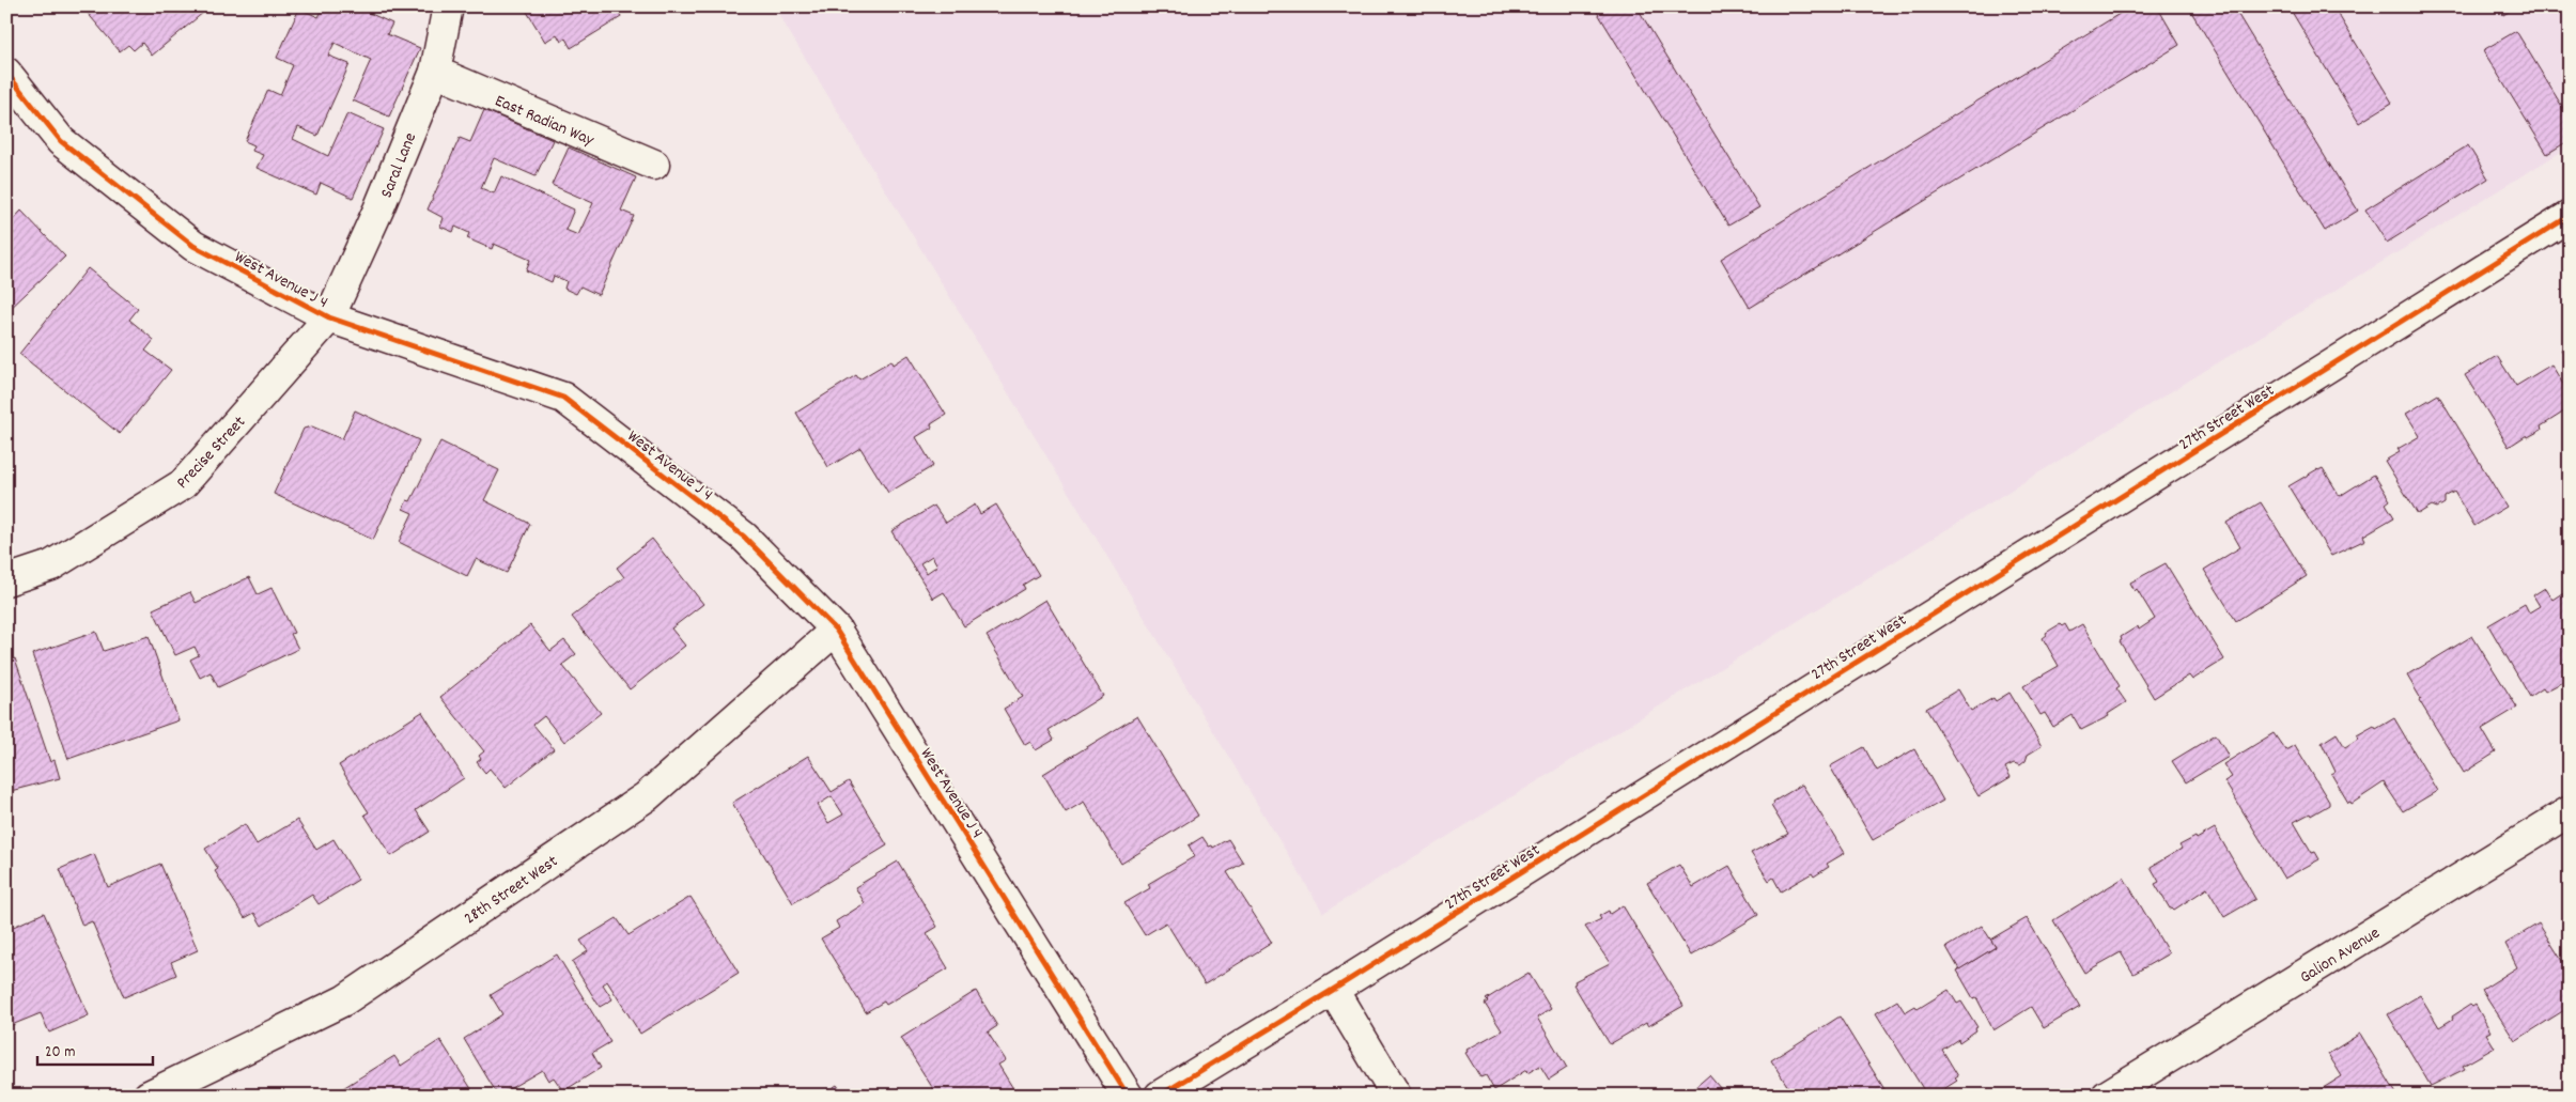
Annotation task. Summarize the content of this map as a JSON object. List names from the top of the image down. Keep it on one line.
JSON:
{"streets":{"street":["East Radian Way","Saral Lane","West Avenue J 4","27th Street West","Precise Street","28th Street West","Galion Avenue"]},"crossings":[["East Radian Way","Saral Lane"],["Saral Lane","West Avenue J 4"],["Saral Lane","Precise Street"],["West Avenue J 4","Precise Street"],["West Avenue J 4","28th Street West"]],"scale_bar":"20 m"}
